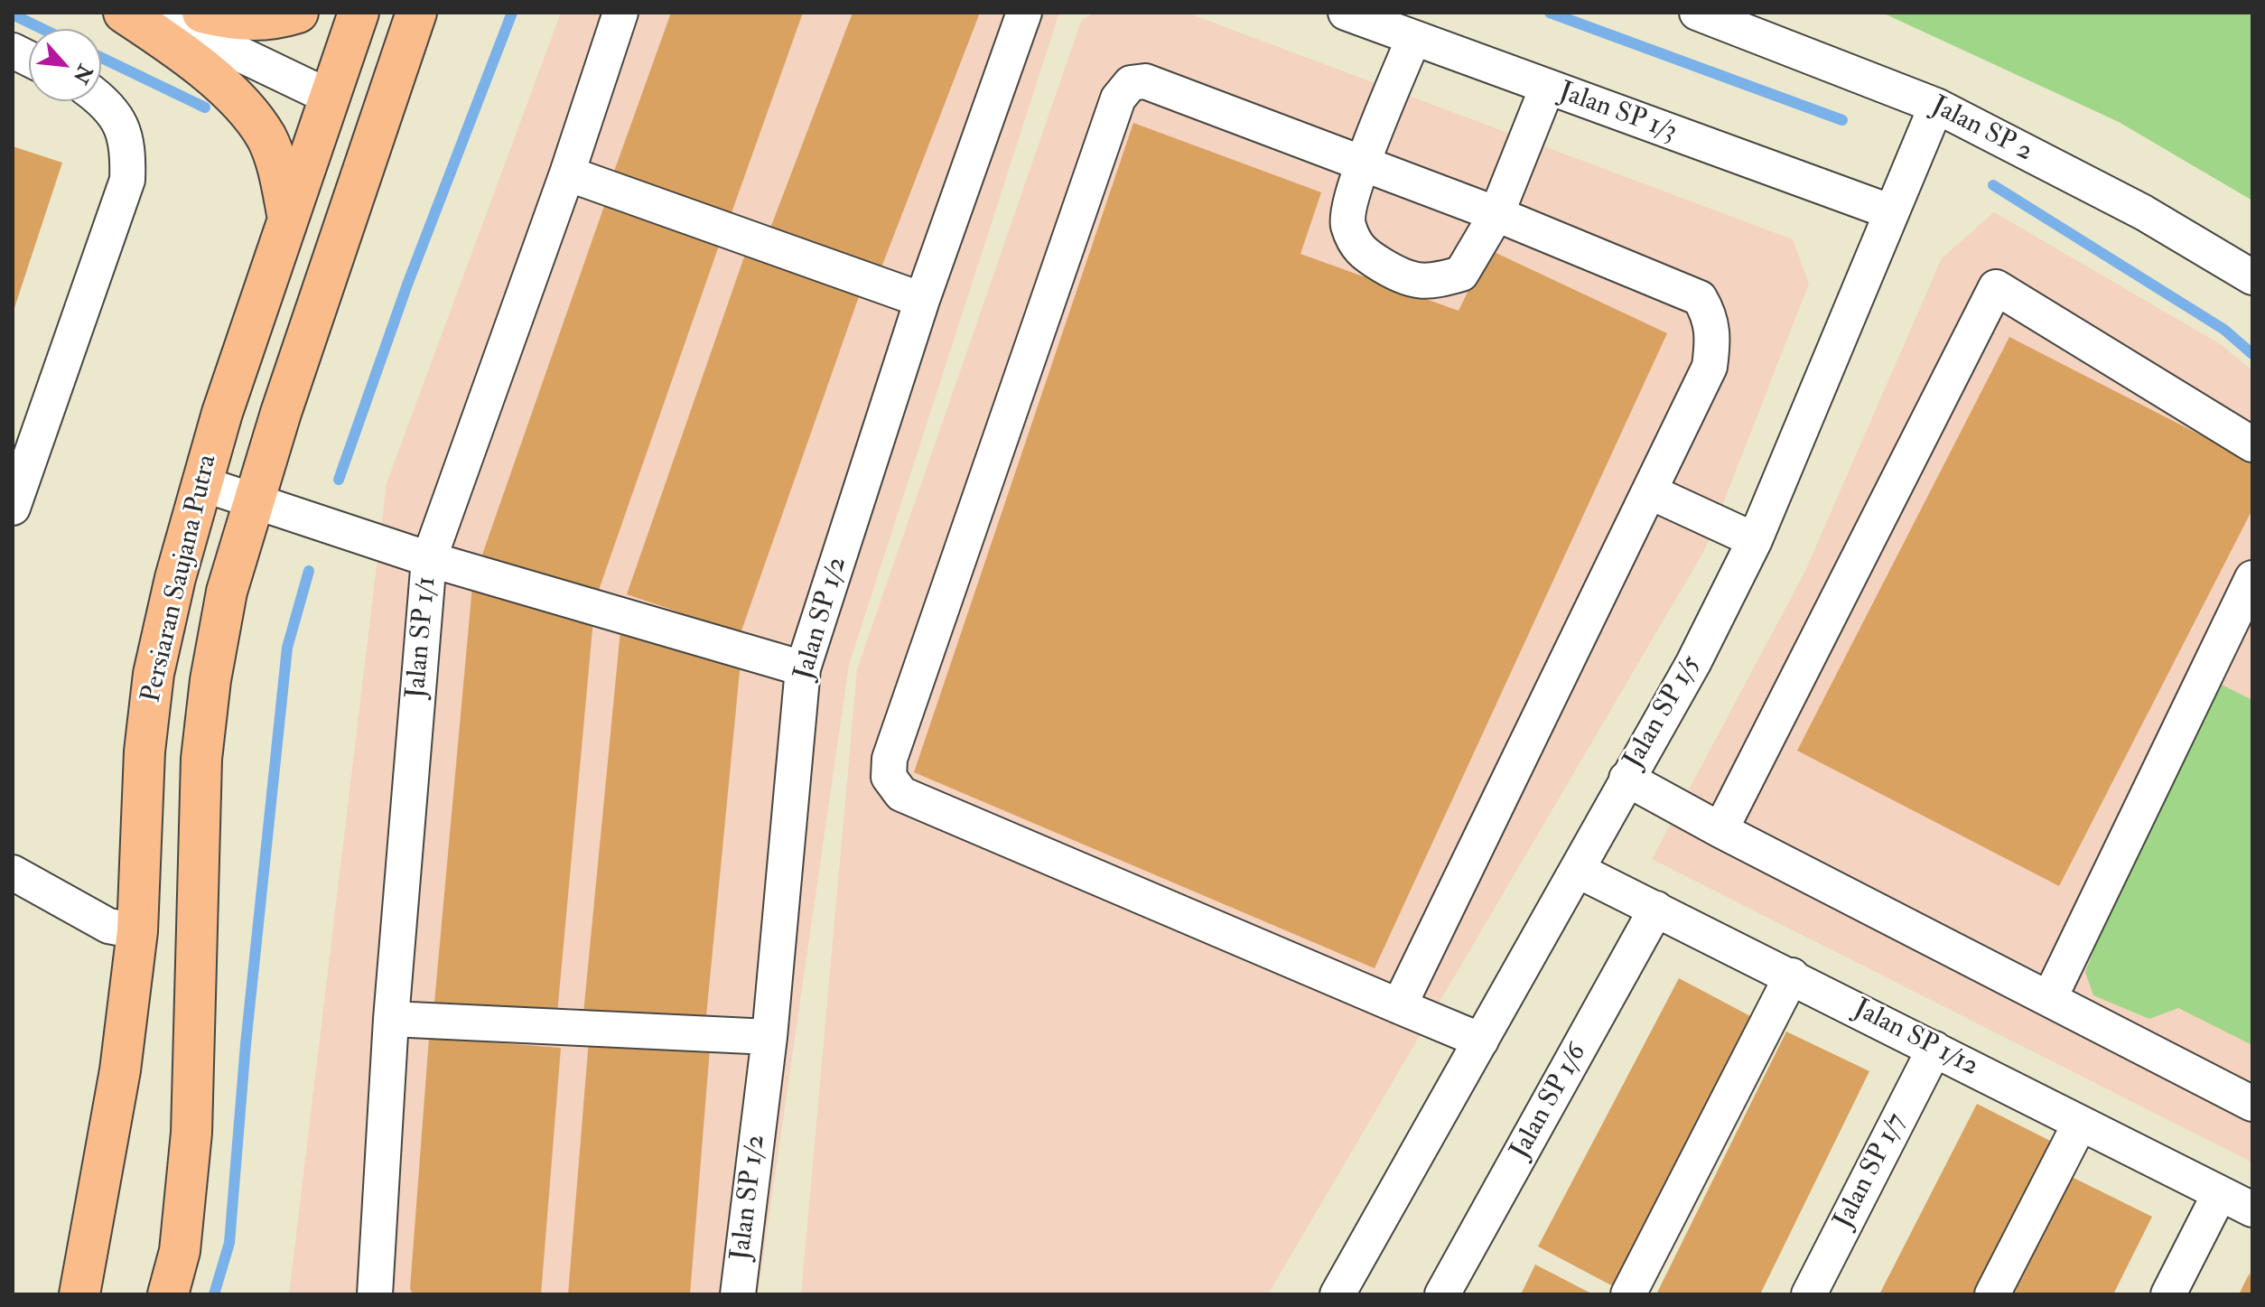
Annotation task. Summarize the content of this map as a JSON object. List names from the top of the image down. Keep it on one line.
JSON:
{"streets":{"main road":["Persiaran Saujana Putra"],"street":["Jalan SP 1/3","Jalan SP 2","Jalan SP 1/2","Jalan SP 1/1","Jalan SP 1/5","Jalan SP 1/12","Jalan SP 1/6","Jalan SP 1/7"]},"crossings":[["Jalan SP 1/3","Jalan SP 1/5"],["Jalan SP 2","Jalan SP 1/5"],["Jalan SP 1/5","Jalan SP 1/12"],["Jalan SP 1/12","Jalan SP 1/6"],["Jalan SP 1/12","Jalan SP 1/7"]],"north":"bottom right"}
